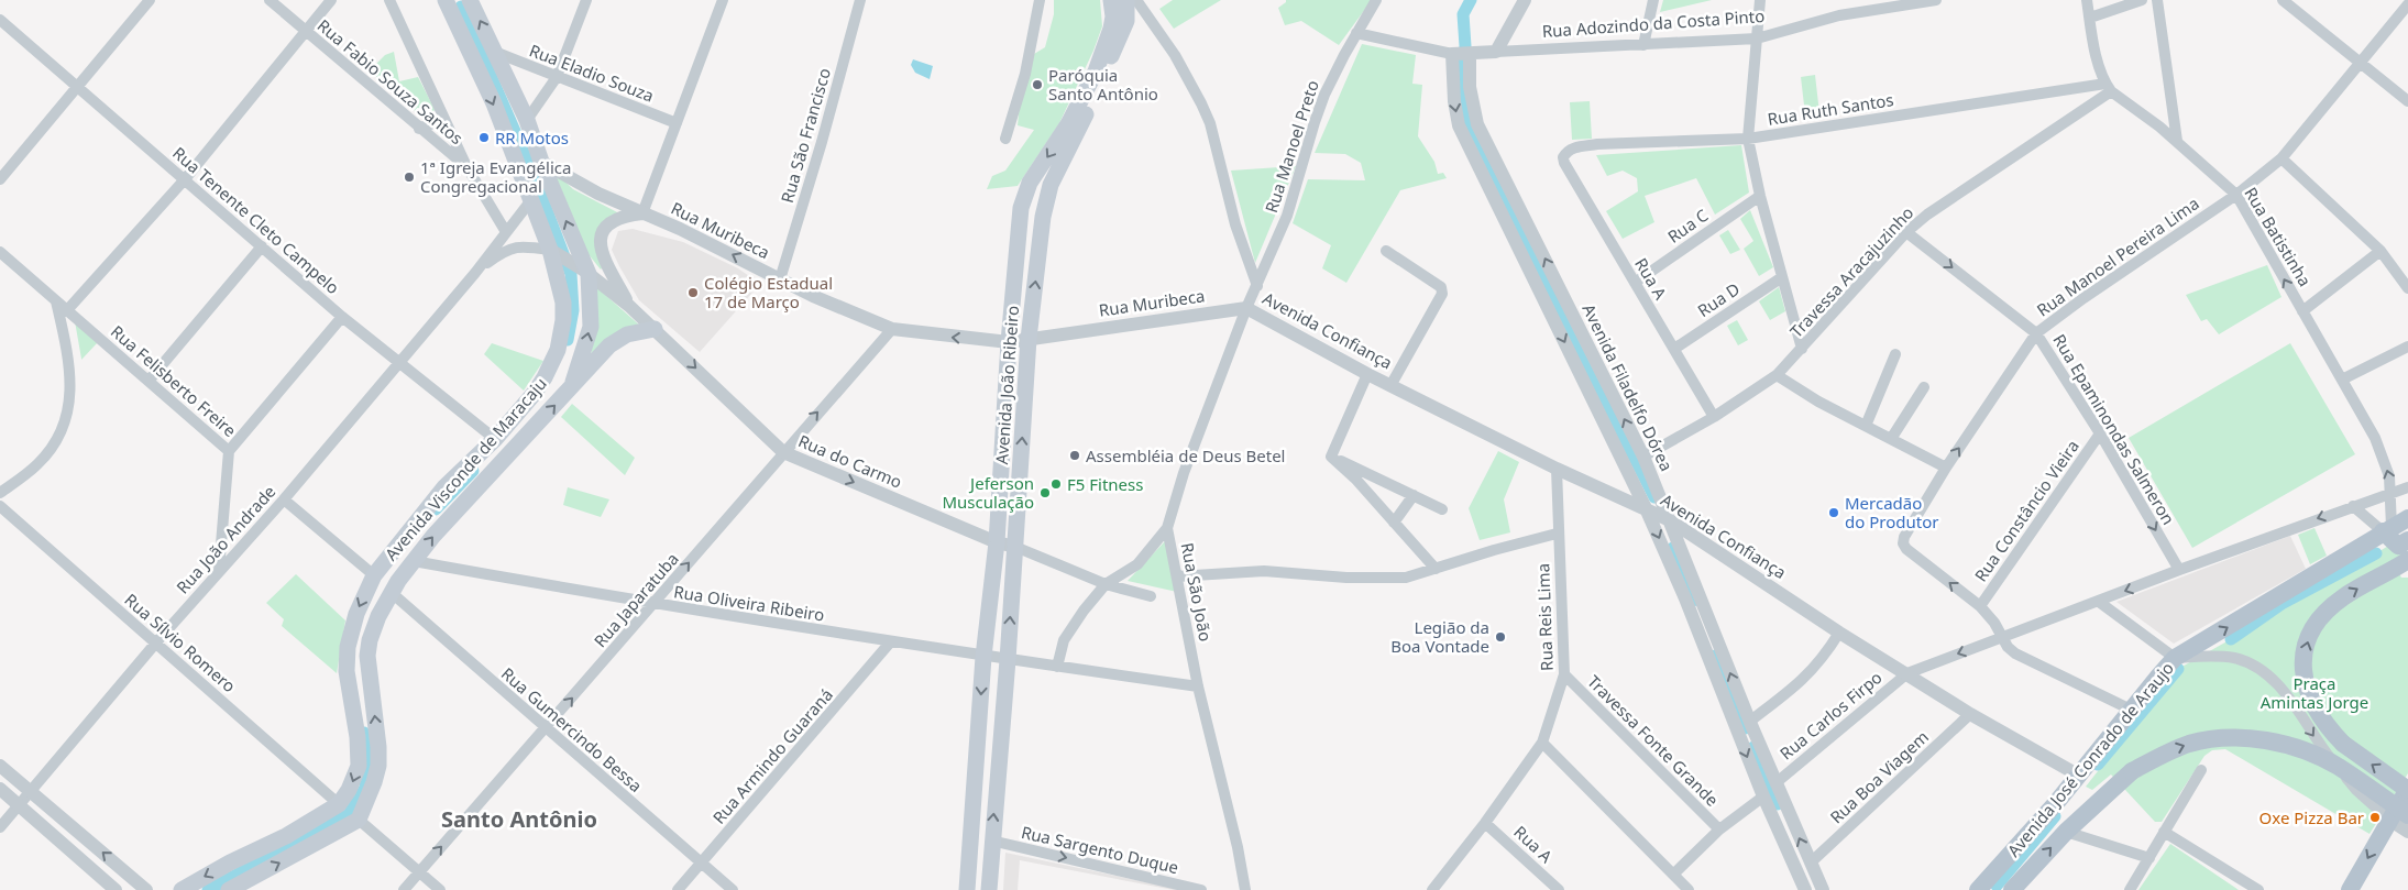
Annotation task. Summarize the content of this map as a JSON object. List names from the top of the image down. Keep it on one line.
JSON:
{"streets":{"main road":["Avenida João Ribeiro","Avenida Visconde de Maracaju","Avenida José Conrado de Araujo"],"street":["Rua Adozindo da Costa Pinto","Rua Eladio Souza","Rua Fabio Souza Santos","Rua Ruth Santos","Rua São Francisco","Rua Manoel Preto","Rua Tenente Cleto Campelo","Rua C","Rua Muribeca","Rua Batistinha","Rua Manoel Pereira Lima","Travessa Aracajuzinho","Rua A","Rua D","Avenida Confiança","Rua Felisberto Freire","Avenida Filadelfo Dórea","Rua Epaminondas Salmeron","Rua do Carmo","Rua Constâncio Vieira","Rua João Andrade","Rua São João","Rua Japaratuba","Rua Oliveira Ribeiro","Rua Reis Lima","Rua Sílvio Romero","Rua Carlos Firpo","Rua Gumercindo Bessa","Travessa Fonte Grande","Rua Armindo Guaraná","Rua Boa Viagem","Rua Sargento Duque"]},"crossings":[["Rua Adozindo da Costa Pinto","Avenida Filadelfo Dórea"],["Rua Eladio Souza","Avenida Visconde de Maracaju"],["Rua Ruth Santos","Rua Batistinha"],["Rua Ruth Santos","Travessa Aracajuzinho"],["Rua Ruth Santos","Rua A"],["Rua São Francisco","Rua Muribeca"],["Rua Manoel Preto","Rua Muribeca"],["Rua Manoel Preto","Avenida Confiança"],["Rua Manoel Preto","Rua São João"],["Rua Tenente Cleto Campelo","Avenida Visconde de Maracaju"],["Rua Tenente Cleto Campelo","Rua João Andrade"],["Rua C","Rua A"],["Rua Muribeca","Avenida Confiança"],["Rua Muribeca","Avenida João Ribeiro"],["Rua Muribeca","Avenida Visconde de Maracaju"],["Rua Muribeca","Rua São João"],["Rua Muribeca","Rua Japaratuba"],["Rua Batistinha","Rua Manoel Pereira Lima"],["Rua Batistinha","Travessa Aracajuzinho"],["Rua Batistinha","Rua Carlos Firpo"],["Rua Batistinha","Avenida José Conrado de Araujo"],["Rua Manoel Pereira Lima","Rua Epaminondas Salmeron"],["Rua Manoel Pereira Lima","Rua Constâncio Vieira"],["Travessa Aracajuzinho","Rua A"],["Travessa Aracajuzinho","Avenida Filadelfo Dórea"],["Travessa Aracajuzinho","Rua Epaminondas Salmeron"],["Rua A","Rua D"],["Rua A","Rua Reis Lima"],["Avenida Confiança","Avenida Filadelfo Dórea"],["Avenida Confiança","Rua São João"],["Avenida Confiança","Rua Reis Lima"],["Avenida Confiança","Rua Carlos Firpo"],["Avenida Confiança","Avenida José Conrado de Araujo"],["Avenida Confiança","Rua Boa Viagem"],["Rua Felisberto Freire","Rua João Andrade"],["Avenida João Ribeiro","Rua do Carmo"],["Avenida João Ribeiro","Rua Oliveira Ribeiro"],["Avenida João Ribeiro","Rua Sargento Duque"],["Avenida Filadelfo Dórea","Rua Carlos Firpo"],["Avenida Filadelfo Dórea","Rua Boa Viagem"],["Rua Epaminondas Salmeron","Rua Constâncio Vieira"],["Rua Epaminondas Salmeron","Rua Carlos Firpo"],["Rua do Carmo","Avenida Visconde de Maracaju"],["Rua do Carmo","Rua João Andrade"],["Rua do Carmo","Rua Japaratuba"],["Avenida Visconde de Maracaju","Rua João Andrade"],["Avenida Visconde de Maracaju","Rua Oliveira Ribeiro"],["Avenida Visconde de Maracaju","Rua Sílvio Romero"],["Avenida Visconde de Maracaju","Rua Gumercindo Bessa"],["Rua João Andrade","Rua Sílvio Romero"],["Rua Japaratuba","Rua Oliveira Ribeiro"],["Rua Japaratuba","Rua Gumercindo Bessa"],["Rua Oliveira Ribeiro","Rua Armindo Guaraná"],["Rua Reis Lima","Travessa Fonte Grande"],["Rua Gumercindo Bessa","Rua Armindo Guaraná"]],"one_way":["Rua Muribeca","Rua Epaminondas Salmeron","Rua do Carmo","Rua Japaratuba","Rua Carlos Firpo","Avenida José Conrado de Araujo","Rua Sargento Duque"],"districts":["Santo Antônio"],"parks":["Praça Amintas Jorge"],"places":["Paróquia Santo Antônio","RR Motos","1ª Igreja Evangélica Congregacional","Colégio Estadual 17 de Março","Assembléia de Deus Betel","F5 Fitness","Jeferson Musculação","Mercadão do Produtor","Legião da Boa Vontade","Oxe Pizza Bar"]}
